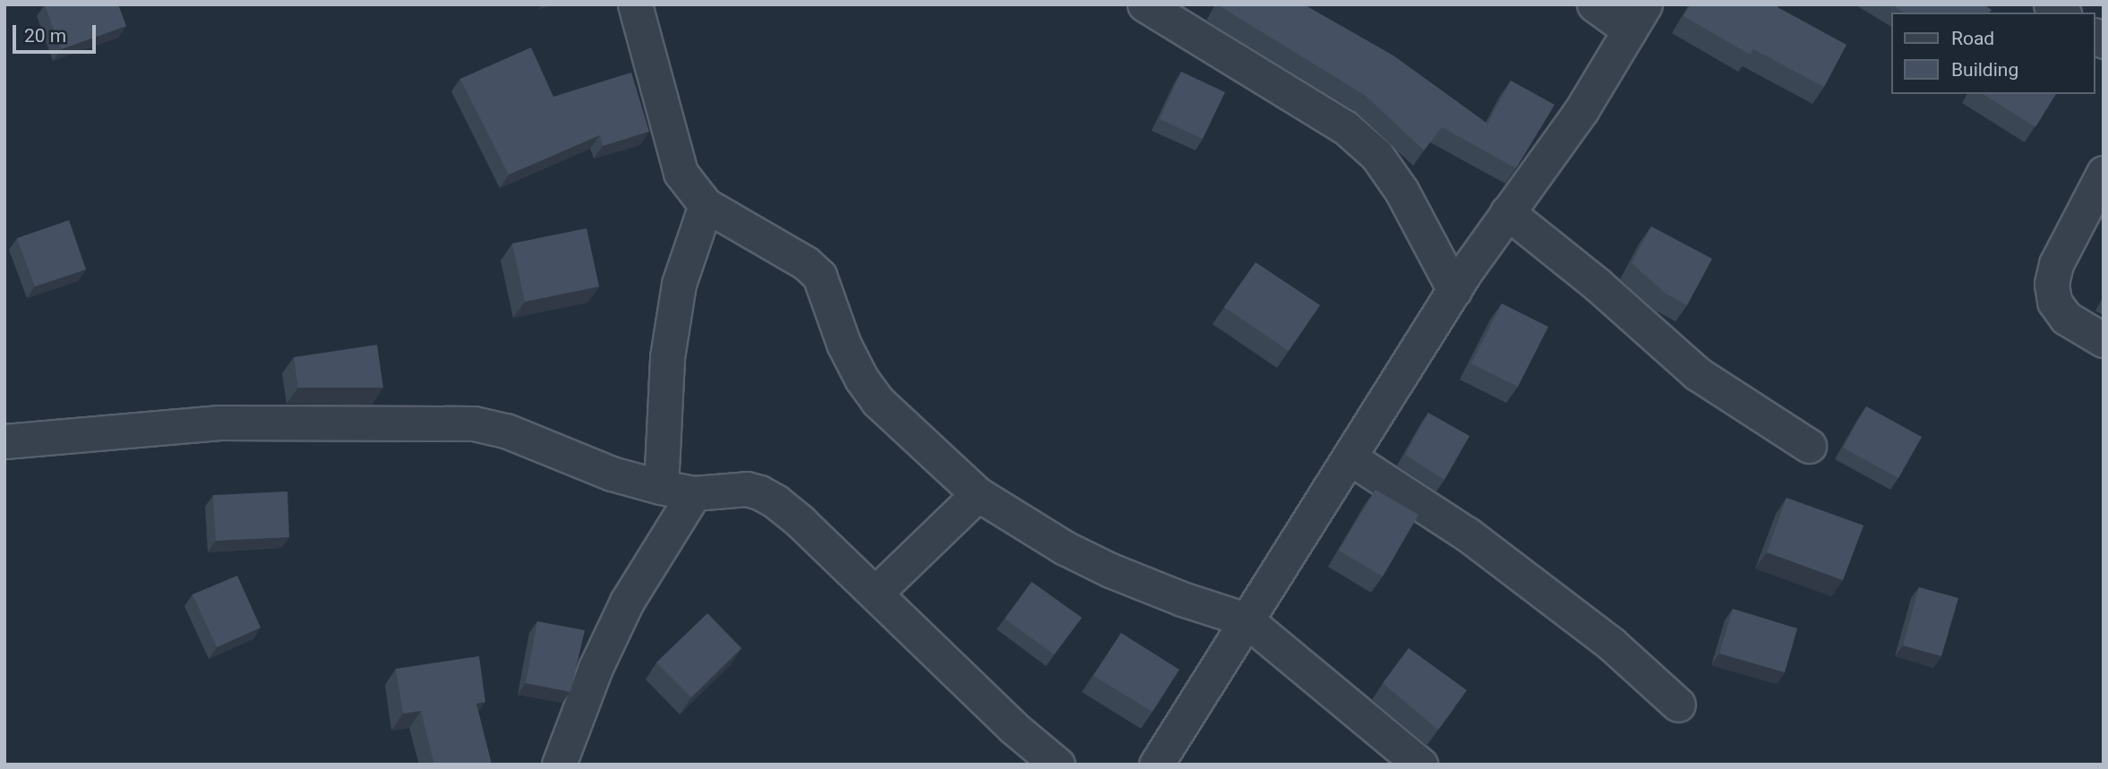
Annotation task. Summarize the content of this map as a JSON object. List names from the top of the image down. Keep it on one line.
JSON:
{"legend":["Road","Building"],"scale_bar":"20 m"}
